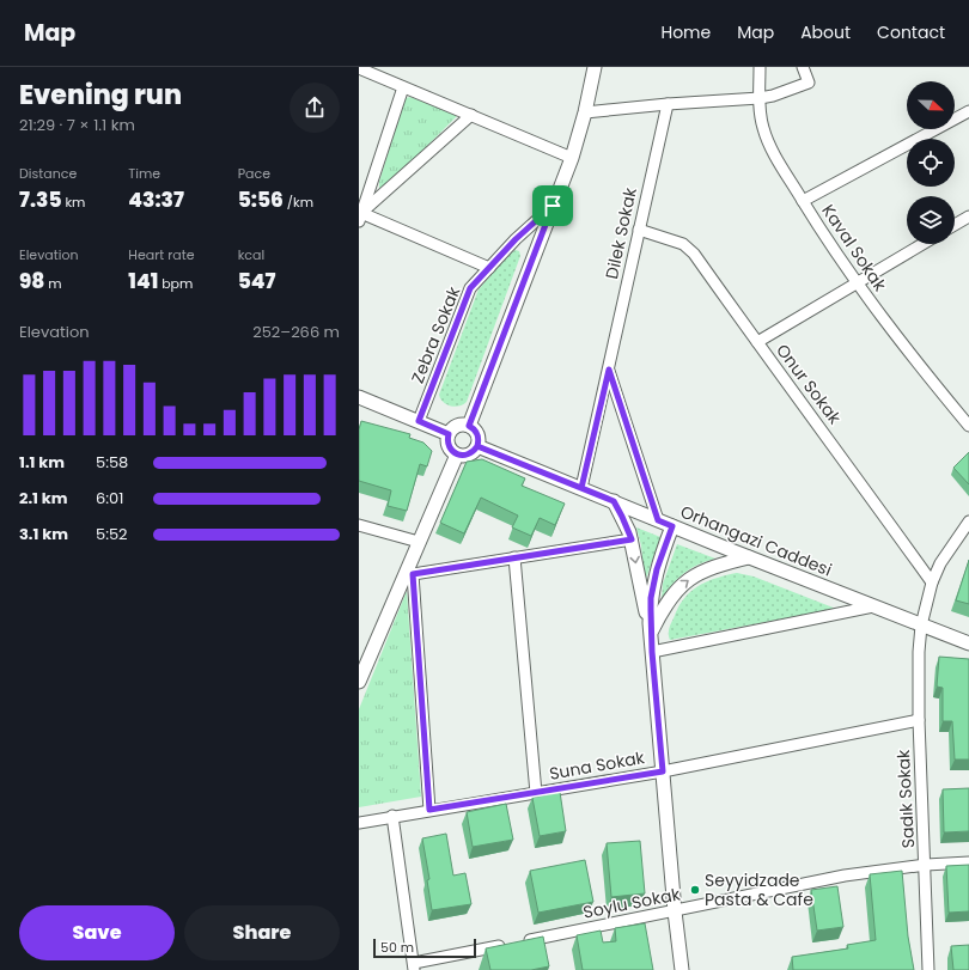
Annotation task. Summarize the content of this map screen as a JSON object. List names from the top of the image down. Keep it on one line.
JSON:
{"streets":{"street":["Dilek Sokak","Kaval Sokak","Zebra Sokak","Onur Sokak","Orhangazi Caddesi","Suna Sokak","Sadık Sokak","Soylu Sokak"]},"crossings":[["Dilek Sokak","Onur Sokak"],["Dilek Sokak","Orhangazi Caddesi"],["Onur Sokak","Sadık Sokak"],["Orhangazi Caddesi","Sadık Sokak"],["Suna Sokak","Sadık Sokak"],["Sadık Sokak","Soylu Sokak"]],"places":["Seyyidzade Pasta & Cafe"],"scale_bar":"50 m","north":"right","page":{"header":"Map","nav":["Home","Map","About","Contact"],"heading":["Evening run","21:29 · 7 × 1.1 km"],"stats":[["Distance","7.35 km"],["Time","43:37"],["Pace","5:56 /km"],["Elevation","98 m"],["Heart rate","141 bpm"],["kcal","547"]],"chart":["Elevation","252–266 m"],"list":[{"name":"1.1 km","note":"5:58"},{"name":"2.1 km","note":"6:01"},{"name":"3.1 km","note":"5:52"}],"buttons":["Save","Share"],"scale":"50 m"}}
